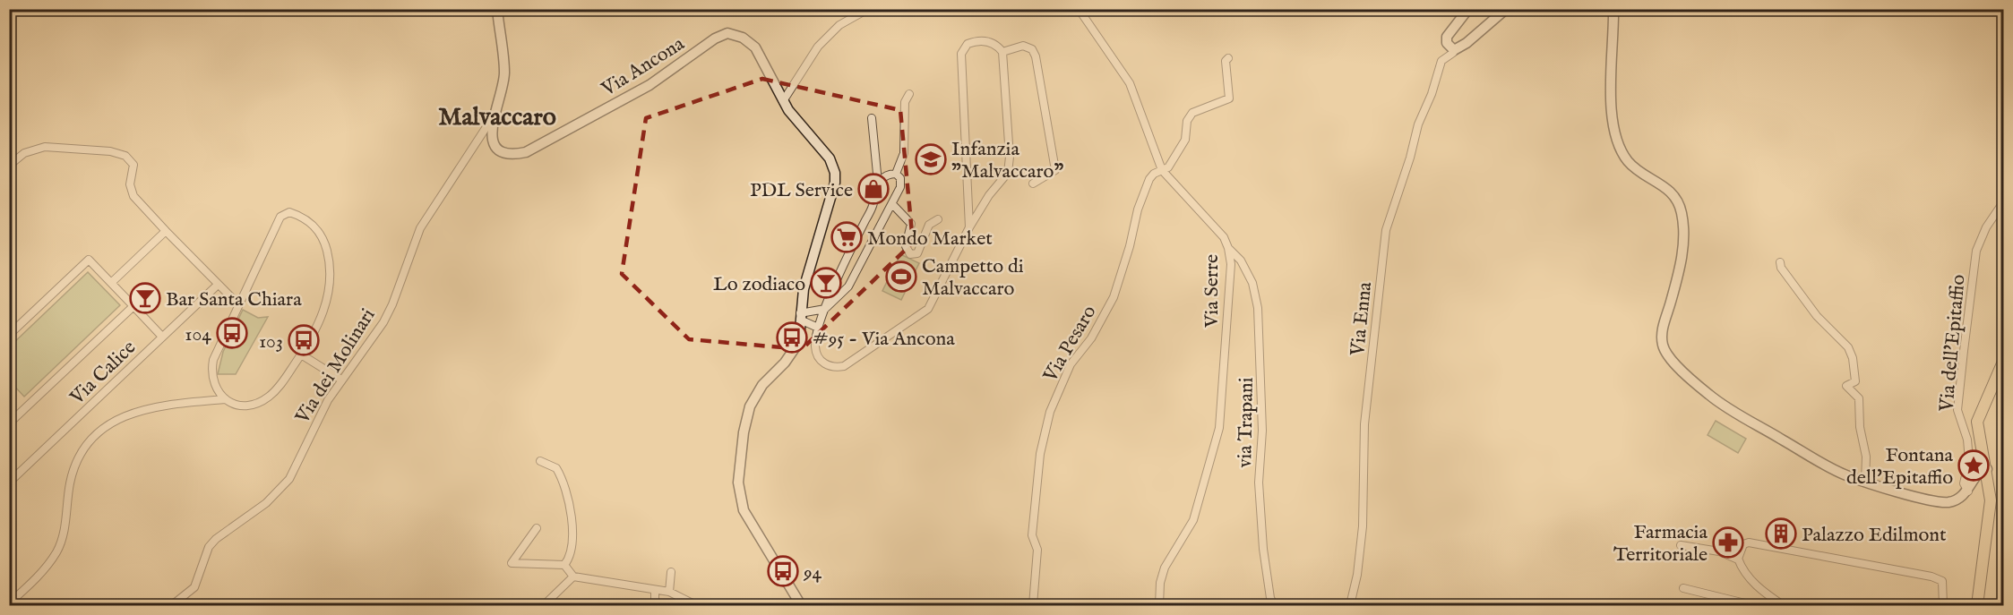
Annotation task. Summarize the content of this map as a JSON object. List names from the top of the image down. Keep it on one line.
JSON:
{"streets":{"street":["Via Ancona","Via Serre","Via Enna","Via Pesaro","Via dell'Epitaffio","Via dei Molinari","Via Calice","via Trapani"]},"crossings":[["Via Ancona","Via dei Molinari"],["Via Serre","Via Pesaro"],["Via Serre","via Trapani"]],"districts":["Malvaccaro"],"places":{"school or university":["Infanzia \"Malvaccaro\""],"shop":["PDL Service"],"supermarket":["Mondo Market"],"sports":["Campetto di Malvaccaro"],"bar":["Lo zodiaco","Bar Santa Chiara"],"bus stop":["104","#95 - Via Ancona","103","94"],"place":["Fontana dell'Epitaffio"],"building":["Palazzo Edilmont"],"pharmacy":["Farmacia Territoriale"]}}
